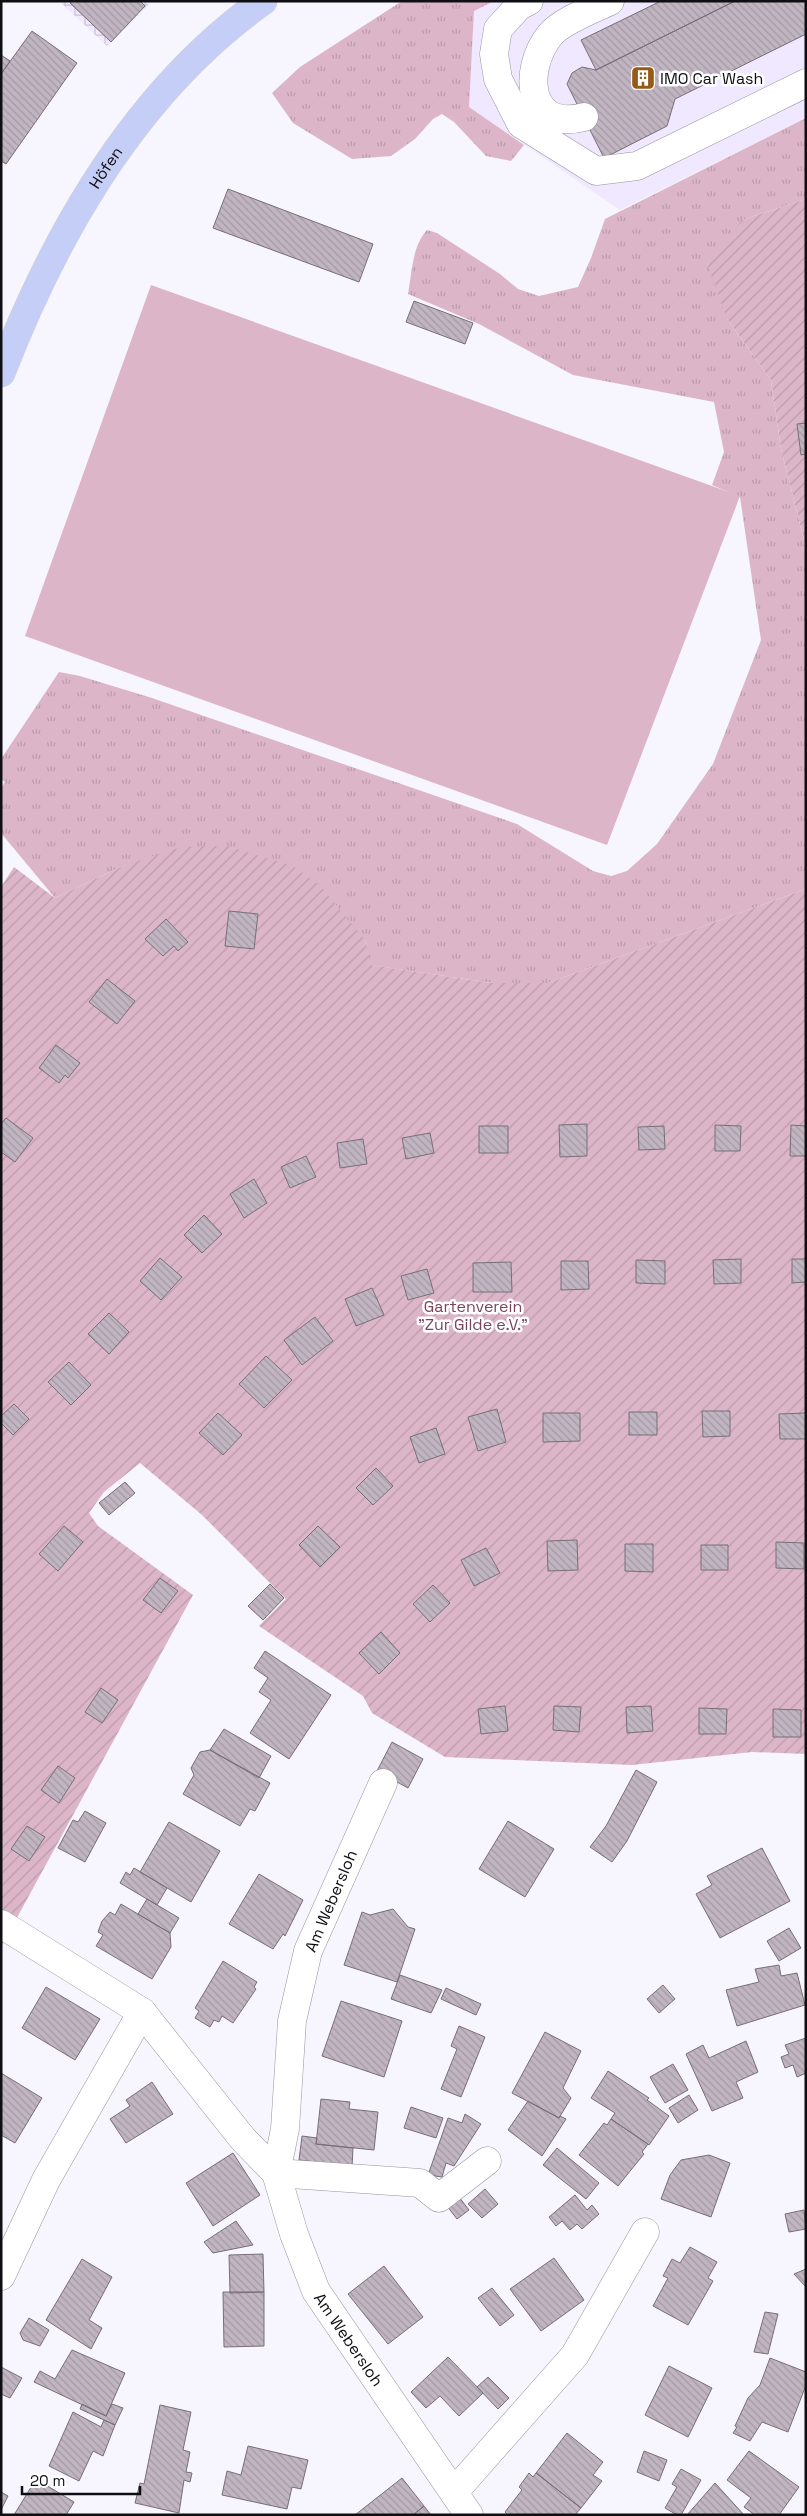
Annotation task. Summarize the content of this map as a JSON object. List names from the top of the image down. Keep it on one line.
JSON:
{"streets":{"main road":["Höfen"],"street":["Am Webersloh"]},"parks":["Gartenverein \"Zur Gilde e.V.\""],"places":{"building":["IMO Car Wash"]},"scale_bar":"20 m"}
